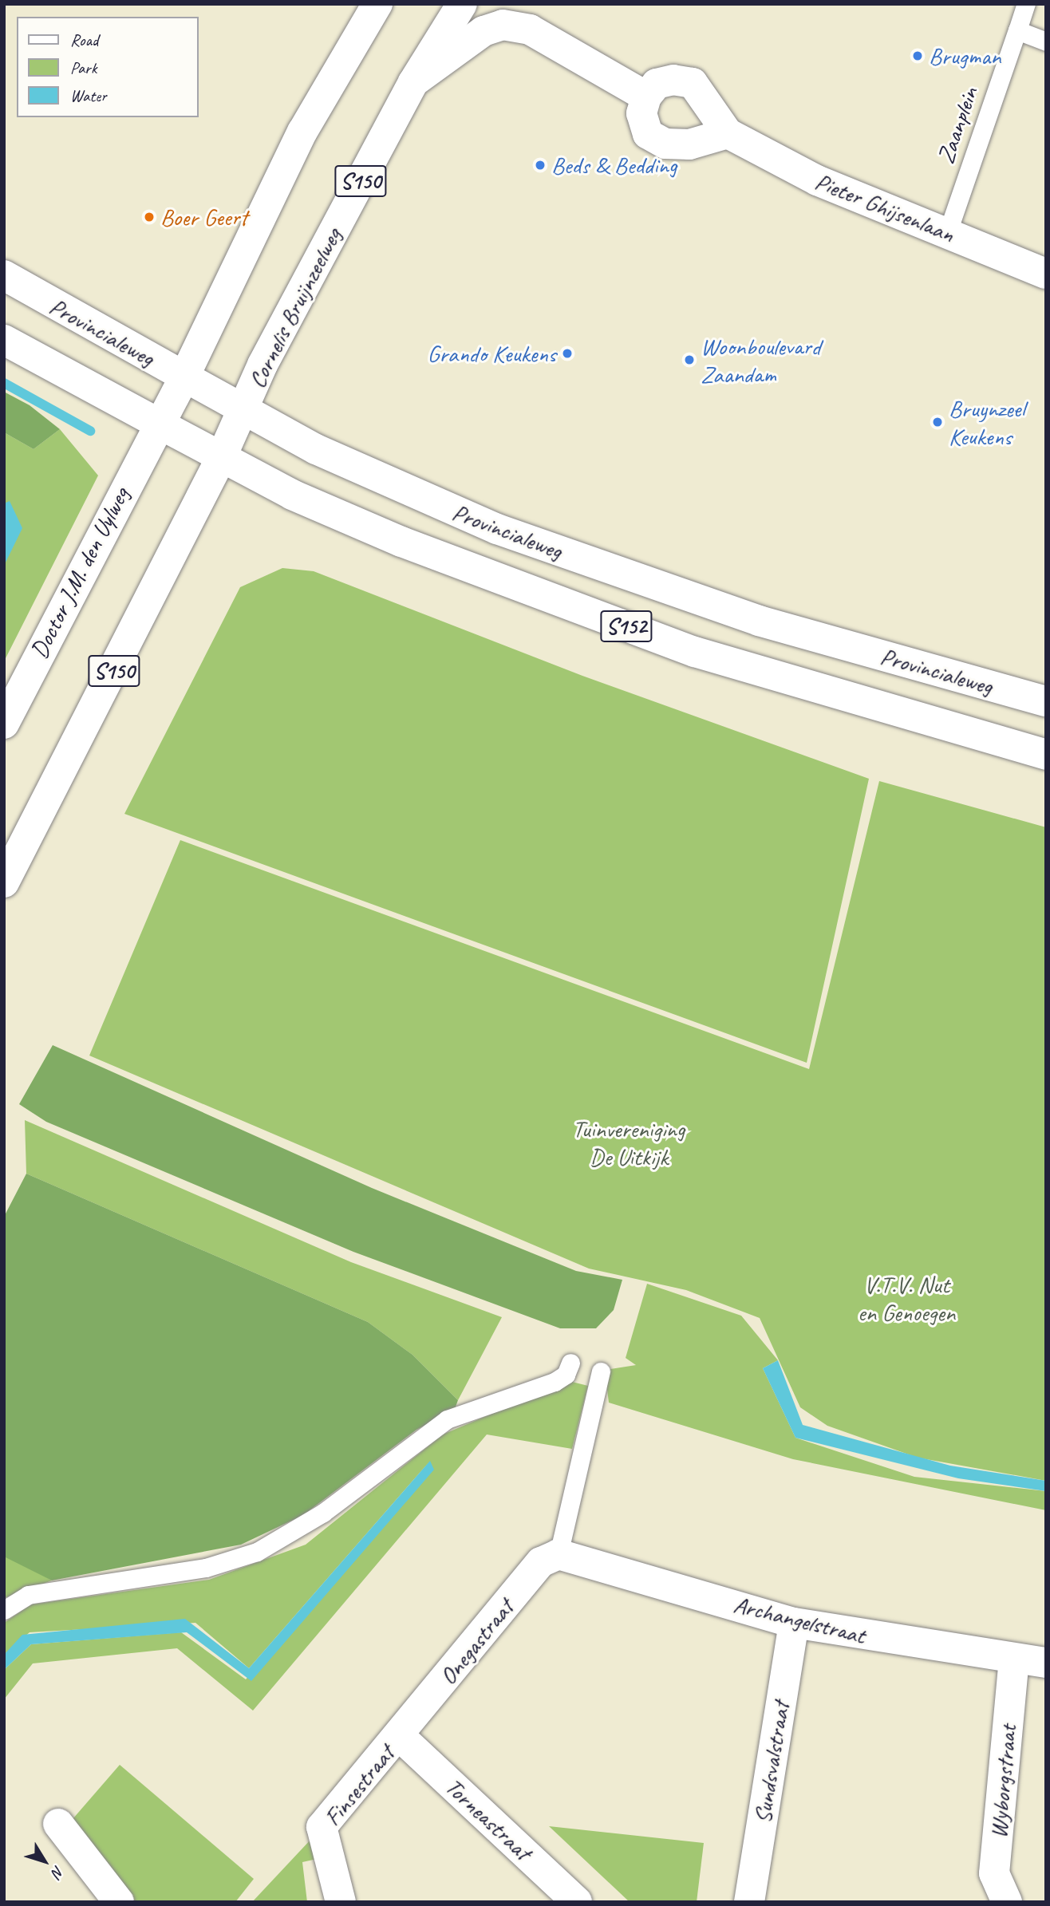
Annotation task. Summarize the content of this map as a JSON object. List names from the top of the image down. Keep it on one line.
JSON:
{"streets":{"main road":["S150","Pieter Ghijsenlaan","Cornelis Bruijnzeelweg","Provincialeweg","Doctor J.M. den Uylweg","S152","Archangelstraat","Onegastraat","Sundsvalstraat","Wyborgstraat","Finsestraat","Torneastraat"],"lane":["Zaanplein"]},"crossings":[["Zaanplein","Pieter Ghijsenlaan"],["S150","Cornelis Bruijnzeelweg"],["S150","Provincialeweg"],["Cornelis Bruijnzeelweg","Provincialeweg"],["Provincialeweg","Doctor J.M. den Uylweg"],["Archangelstraat","Onegastraat"],["Archangelstraat","Sundsvalstraat"],["Archangelstraat","Wyborgstraat"],["Onegastraat","Finsestraat"],["Onegastraat","Torneastraat"],["Finsestraat","Torneastraat"]],"parks":["Tuinvereniging De Uitkijk","V.T.V. Nut en Genoegen"],"places":["Brugman","Beds & Bedding","Boer Geert","Grando Keukens","Woonboulevard Zaandam","Bruynzeel Keukens"],"legend":["Road","Park","Water"],"north":"bottom right"}
